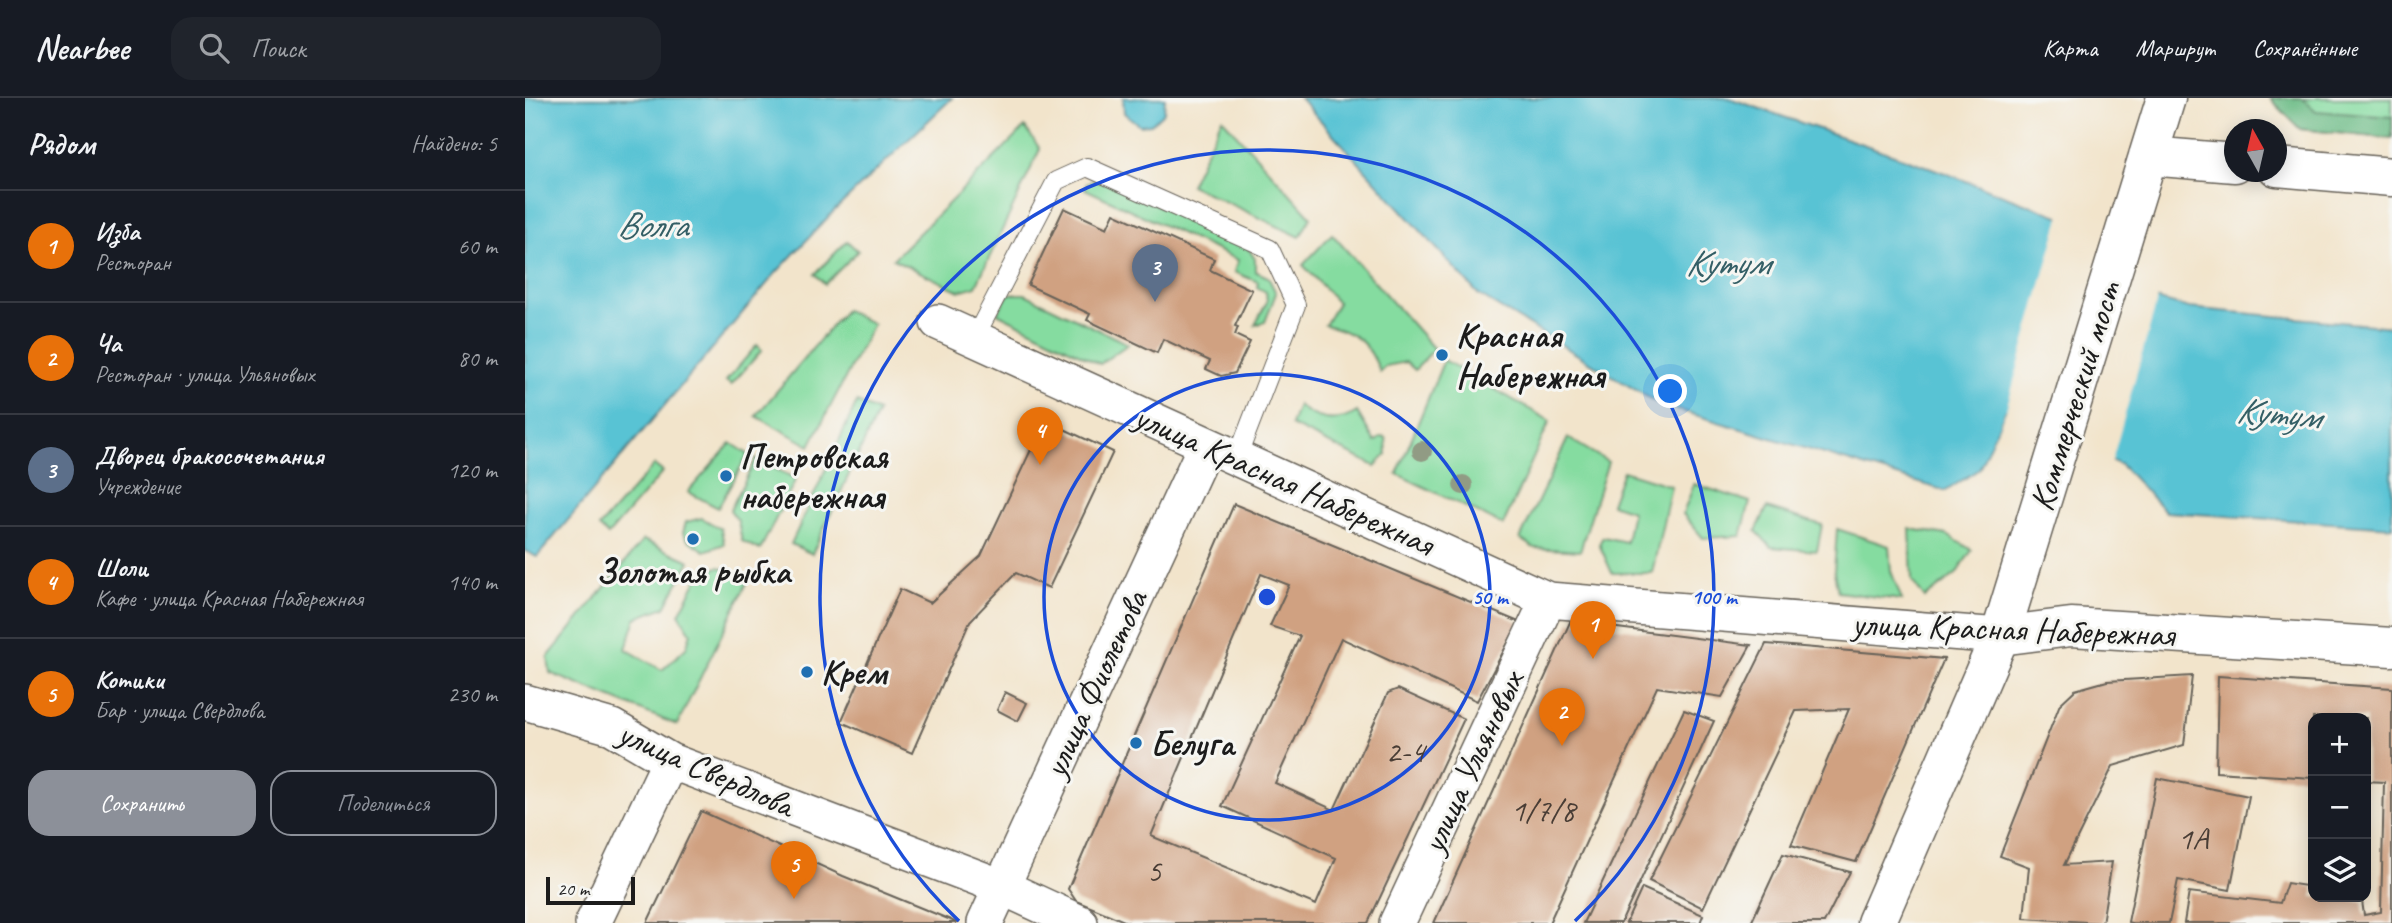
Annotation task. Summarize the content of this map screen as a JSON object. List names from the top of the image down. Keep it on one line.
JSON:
{"streets":{"main road":["Коммерческий мост","улица Красная Набережная"],"street":["улица Фиолетова","улица Ульяновых","улица Свердлова"]},"crossings":[["Коммерческий мост","улица Красная Набережная"],["улица Красная Набережная","улица Фиолетова"],["улица Красная Набережная","улица Ульяновых"],["улица Фиолетова","улица Свердлова"]],"water":["Волга","Кутум"],"places":["Красная Набережная","Петровская набережная","Золотая рыбка","Крем","Белуга"],"house_numbers":["2-4","1/7/8","1А","5"],"scale_bar":"20 m","north":"top","page":{"header":"Nearbee","search":"Поиск","nav":["Карта","Маршрут","Сохранённые"],"heading":["Рядом","Найдено: 5"],"list":[{"mark":"1","name":"Изба","note":"Ресторан","value":"60 m"},{"mark":"2","name":"Ча","note":"Ресторан · улица Ульяновых","value":"80 m"},{"mark":"3","name":"Дворец бракосочетания","note":"Учреждение","value":"120 m"},{"mark":"4","name":"Шоли","note":"Кафе · улица Красная Набережная","value":"140 m"},{"mark":"5","name":"Котики","note":"Бар · улица Свердлова","value":"230 m"}],"pins":["3","4","1","2","5"],"map_buttons":["+","−"],"buttons":["Сохранить","Поделиться"],"scale":"20 m"},"rings":["50 m","100 m"]}
